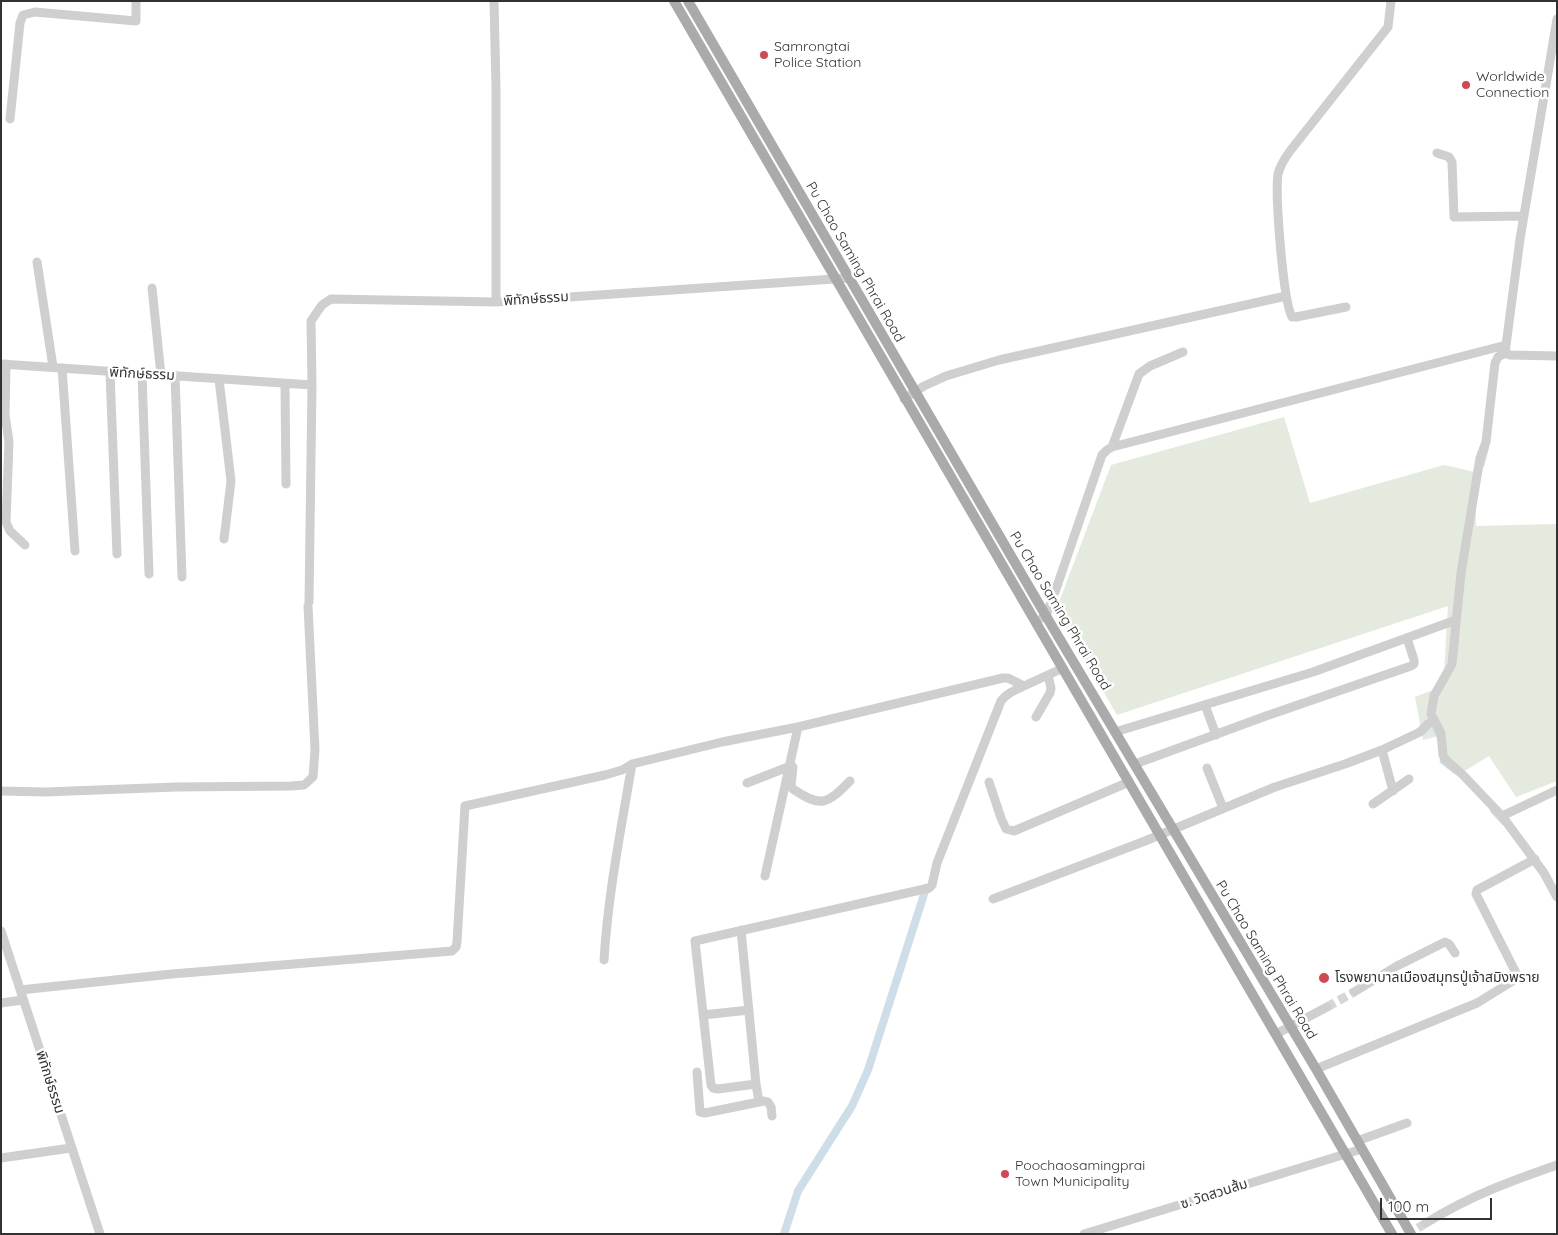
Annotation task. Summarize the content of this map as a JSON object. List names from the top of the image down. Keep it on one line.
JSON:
{"streets":{"main road":["Pu Chao Saming Phrai Road"],"street":["พิทักษ์ธรรม","ซ. วัดสวนส้ม"]},"crossings":[["Pu Chao Saming Phrai Road","พิทักษ์ธรรม"],["Pu Chao Saming Phrai Road","ซ. วัดสวนส้ม"]],"places":["Samrongtai Police Station","Worldwide Connection","โรงพยาบาลเมืองสมุทรปู่เจ้าสมิงพราย","Poochaosamingprai Town Municipality"],"scale_bar":"100 m"}
